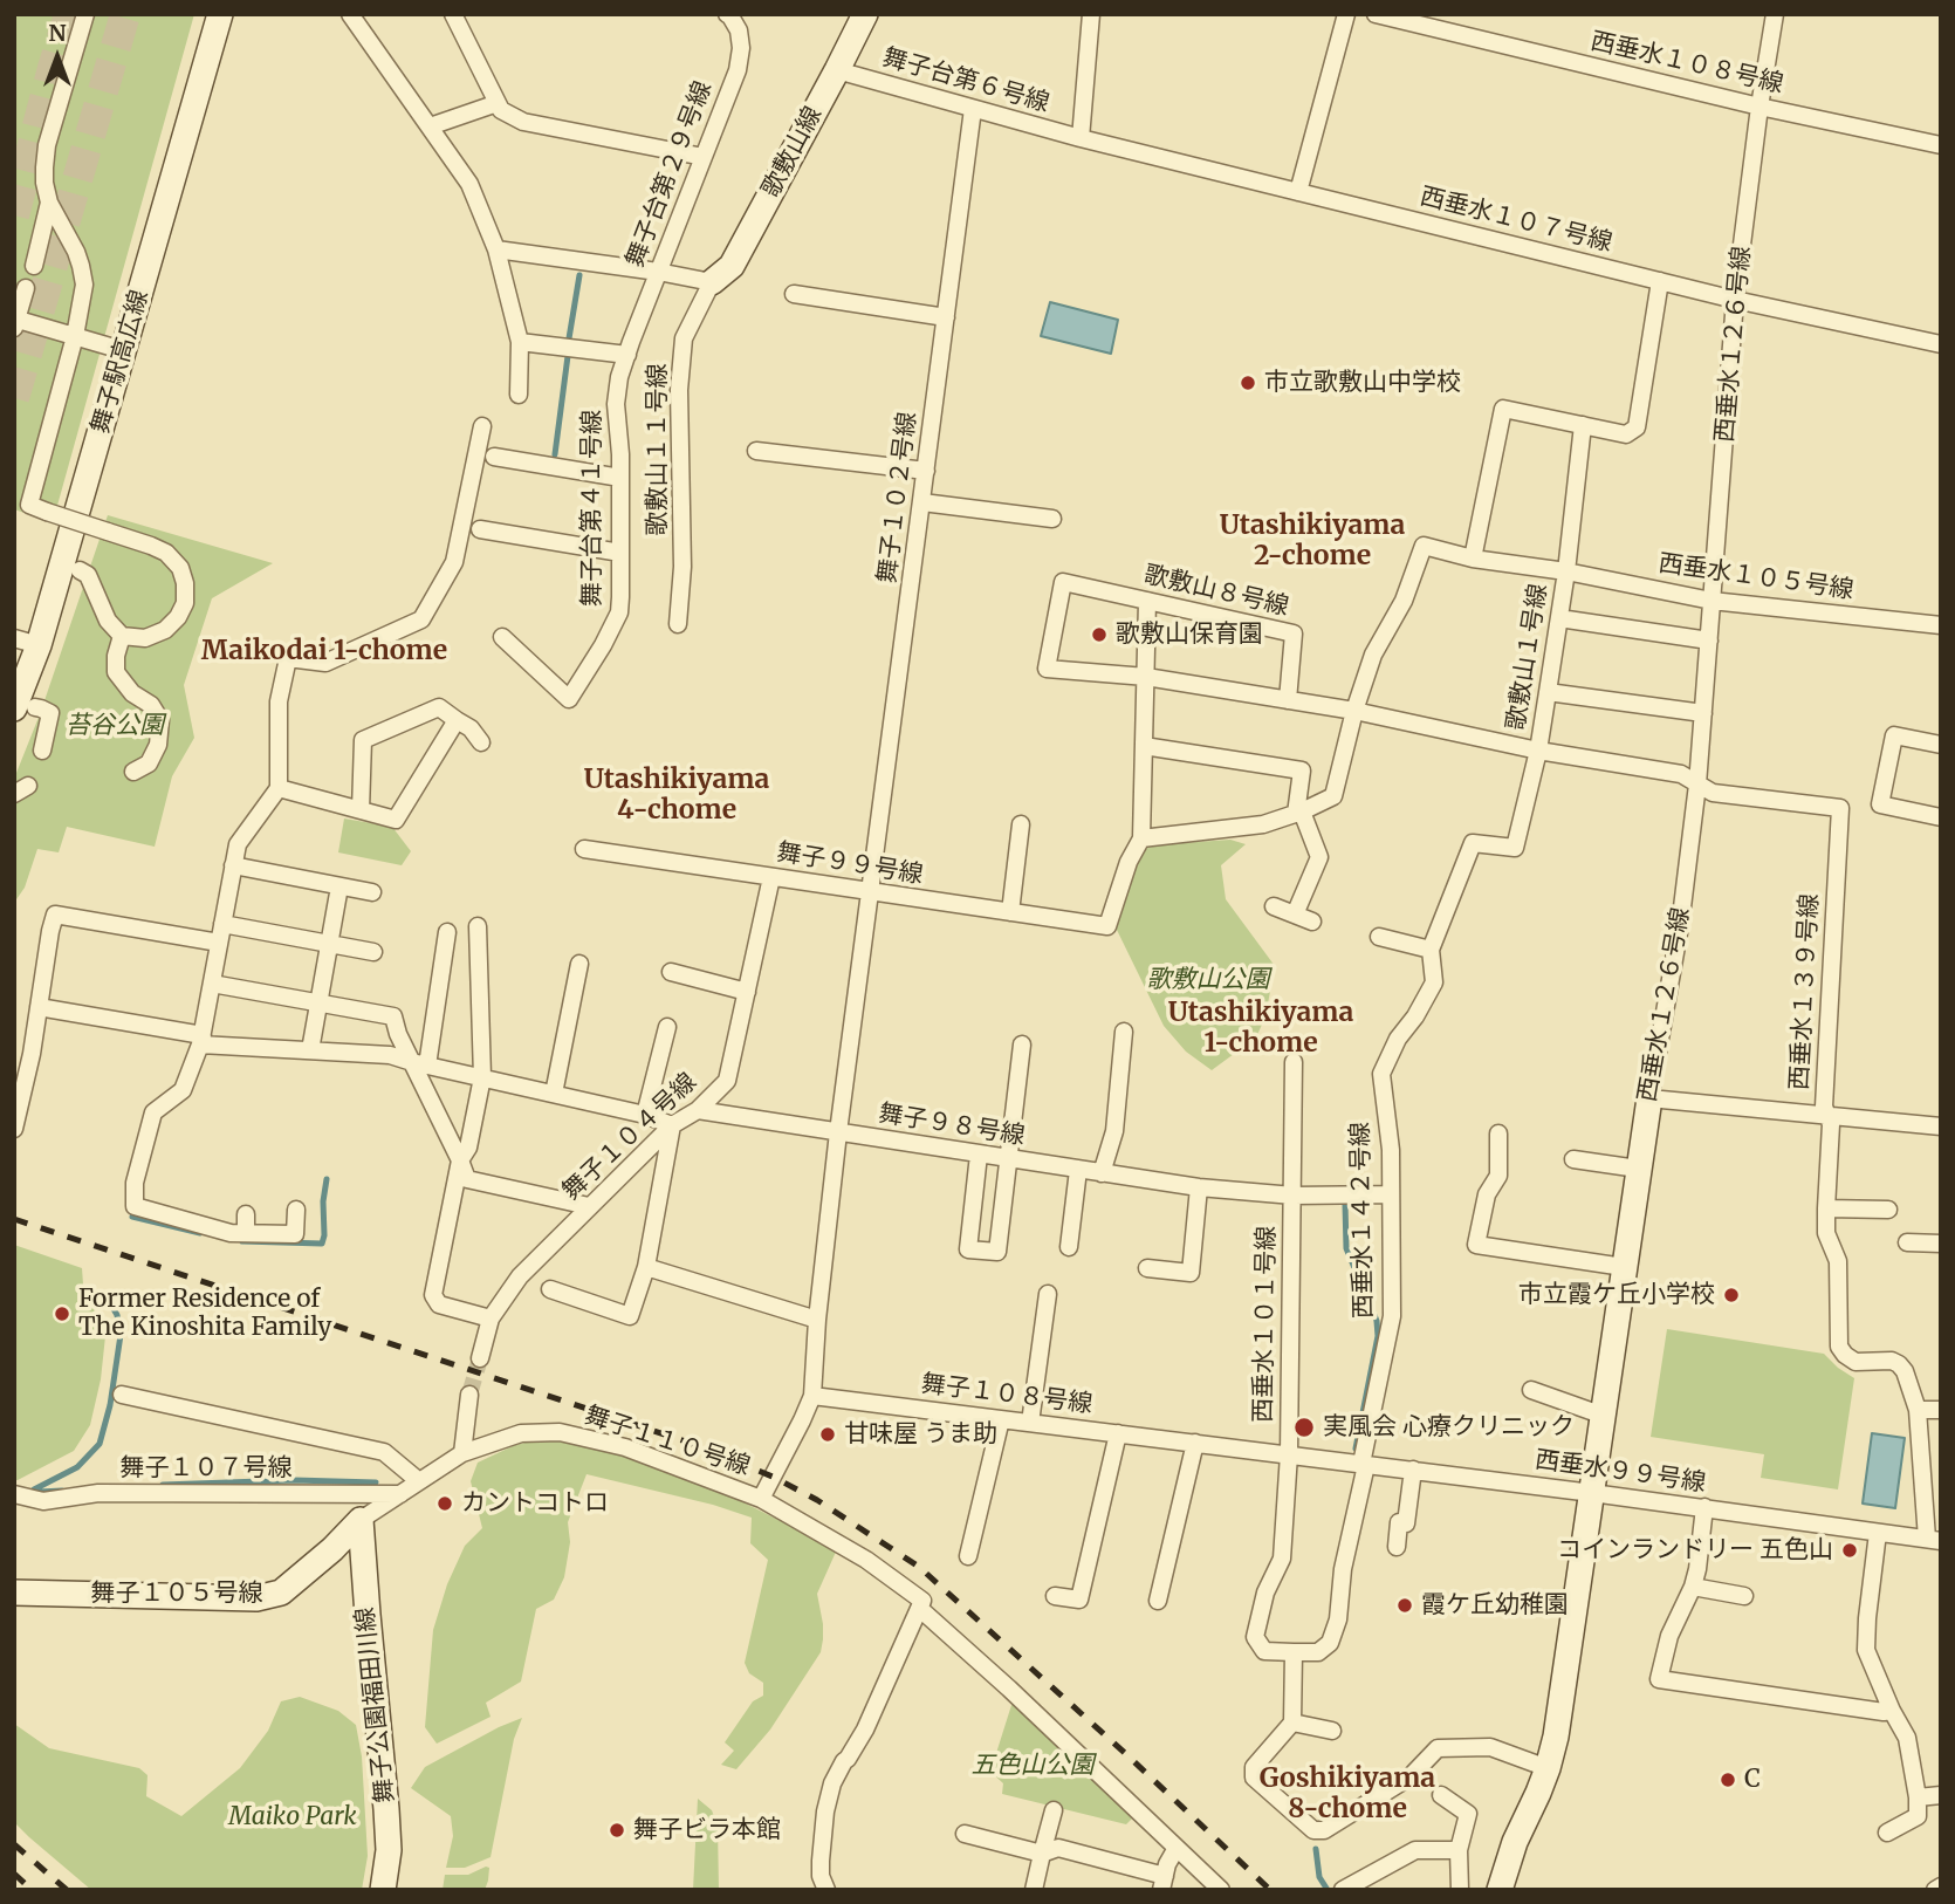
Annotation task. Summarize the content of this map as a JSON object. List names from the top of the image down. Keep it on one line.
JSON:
{"streets":{"street":["西垂水１０８号線","舞子台第６号線","歌敷山線","舞子台第２９号線","西垂水１０７号線","西垂水１２６号線","舞子駅高広線","歌敷山１１号線","舞子１０２号線","舞子台第４１号線","西垂水１０５号線","歌敷山８号線","歌敷山１号線","舞子９９号線","西垂水１３９号線","舞子９８号線","舞子１０４号線","西垂水１４２号線","西垂水１０１号線","舞子１０８号線","舞子１１０号線","舞子１０７号線","西垂水９９号線","舞子１０５号線","舞子公園福田川線"]},"crossings":[["西垂水１０８号線","西垂水１２６号線"],["舞子台第６号線","歌敷山線"],["舞子台第６号線","西垂水１０７号線"],["舞子台第６号線","舞子１０２号線"],["歌敷山線","歌敷山１１号線"],["舞子台第２９号線","舞子台第４１号線"],["西垂水１０７号線","西垂水１２６号線"],["西垂水１２６号線","西垂水１０５号線"],["西垂水１２６号線","西垂水１３９号線"],["西垂水１２６号線","西垂水９９号線"],["舞子１０２号線","舞子９９号線"],["舞子１０２号線","舞子９８号線"],["舞子１０２号線","舞子１０８号線"],["西垂水１０５号線","歌敷山１号線"],["歌敷山１号線","西垂水１４２号線"],["舞子９９号線","舞子１０４号線"],["舞子９８号線","舞子１０４号線"],["舞子９８号線","西垂水１４２号線"],["舞子９８号線","西垂水１０１号線"],["西垂水１４２号線","西垂水１０１号線"],["西垂水１４２号線","西垂水９９号線"],["西垂水１０１号線","西垂水９９号線"],["舞子１０８号線","西垂水９９号線"],["舞子１１０号線","舞子１０７号線"],["舞子１１０号線","舞子１０５号線"],["舞子１１０号線","舞子公園福田川線"],["舞子１０５号線","舞子公園福田川線"]],"districts":["Utashikiyama 2-chome","Maikodai 1-chome","Utashikiyama 4-chome","Utashikiyama 1-chome","Goshikiyama 8-chome"],"parks":["苔谷公園","歌敷山公園","五色山公園","Maiko Park"],"places":["市立歌敷山中学校","歌敷山保育園","市立霞ケ丘小学校","Former Residence of The Kinoshita Family","実風会 心療クリニック","甘味屋 うま助","カントコトロ","コインランドリー 五色山","霞ケ丘幼稚園","C","舞子ビラ本館"],"north":"top"}
